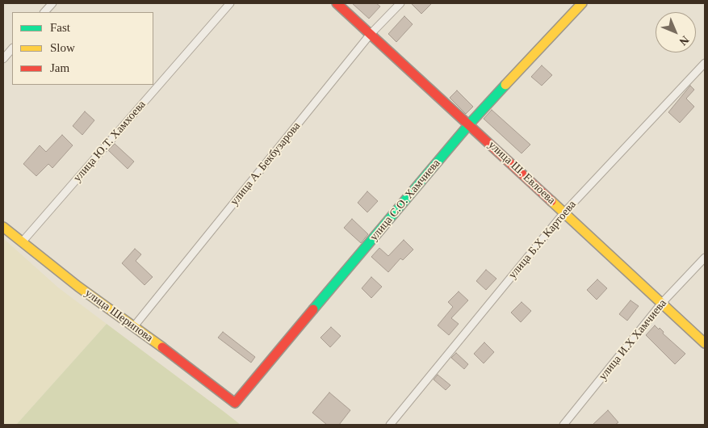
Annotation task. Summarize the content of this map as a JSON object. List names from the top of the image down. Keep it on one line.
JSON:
{"streets":{"street":["улица Ю.Т. Хамхоева","улица А. Бекбузарова","улица Ш. Евлоева","улица С.О. Хамчиева","улица Б.Х. Картоева","улица Шерипова","улица И.Х Хамчиева"]},"crossings":[["улица Ю.Т. Хамхоева","улица Шерипова"],["улица А. Бекбузарова","улица Ш. Евлоева"],["улица А. Бекбузарова","улица Шерипова"],["улица Ш. Евлоева","улица С.О. Хамчиева"],["улица Ш. Евлоева","улица Б.Х. Картоева"],["улица Ш. Евлоева","улица И.Х Хамчиева"],["улица С.О. Хамчиева","улица Шерипова"]],"legend":["Fast","Slow","Jam"],"north":"bottom right"}
